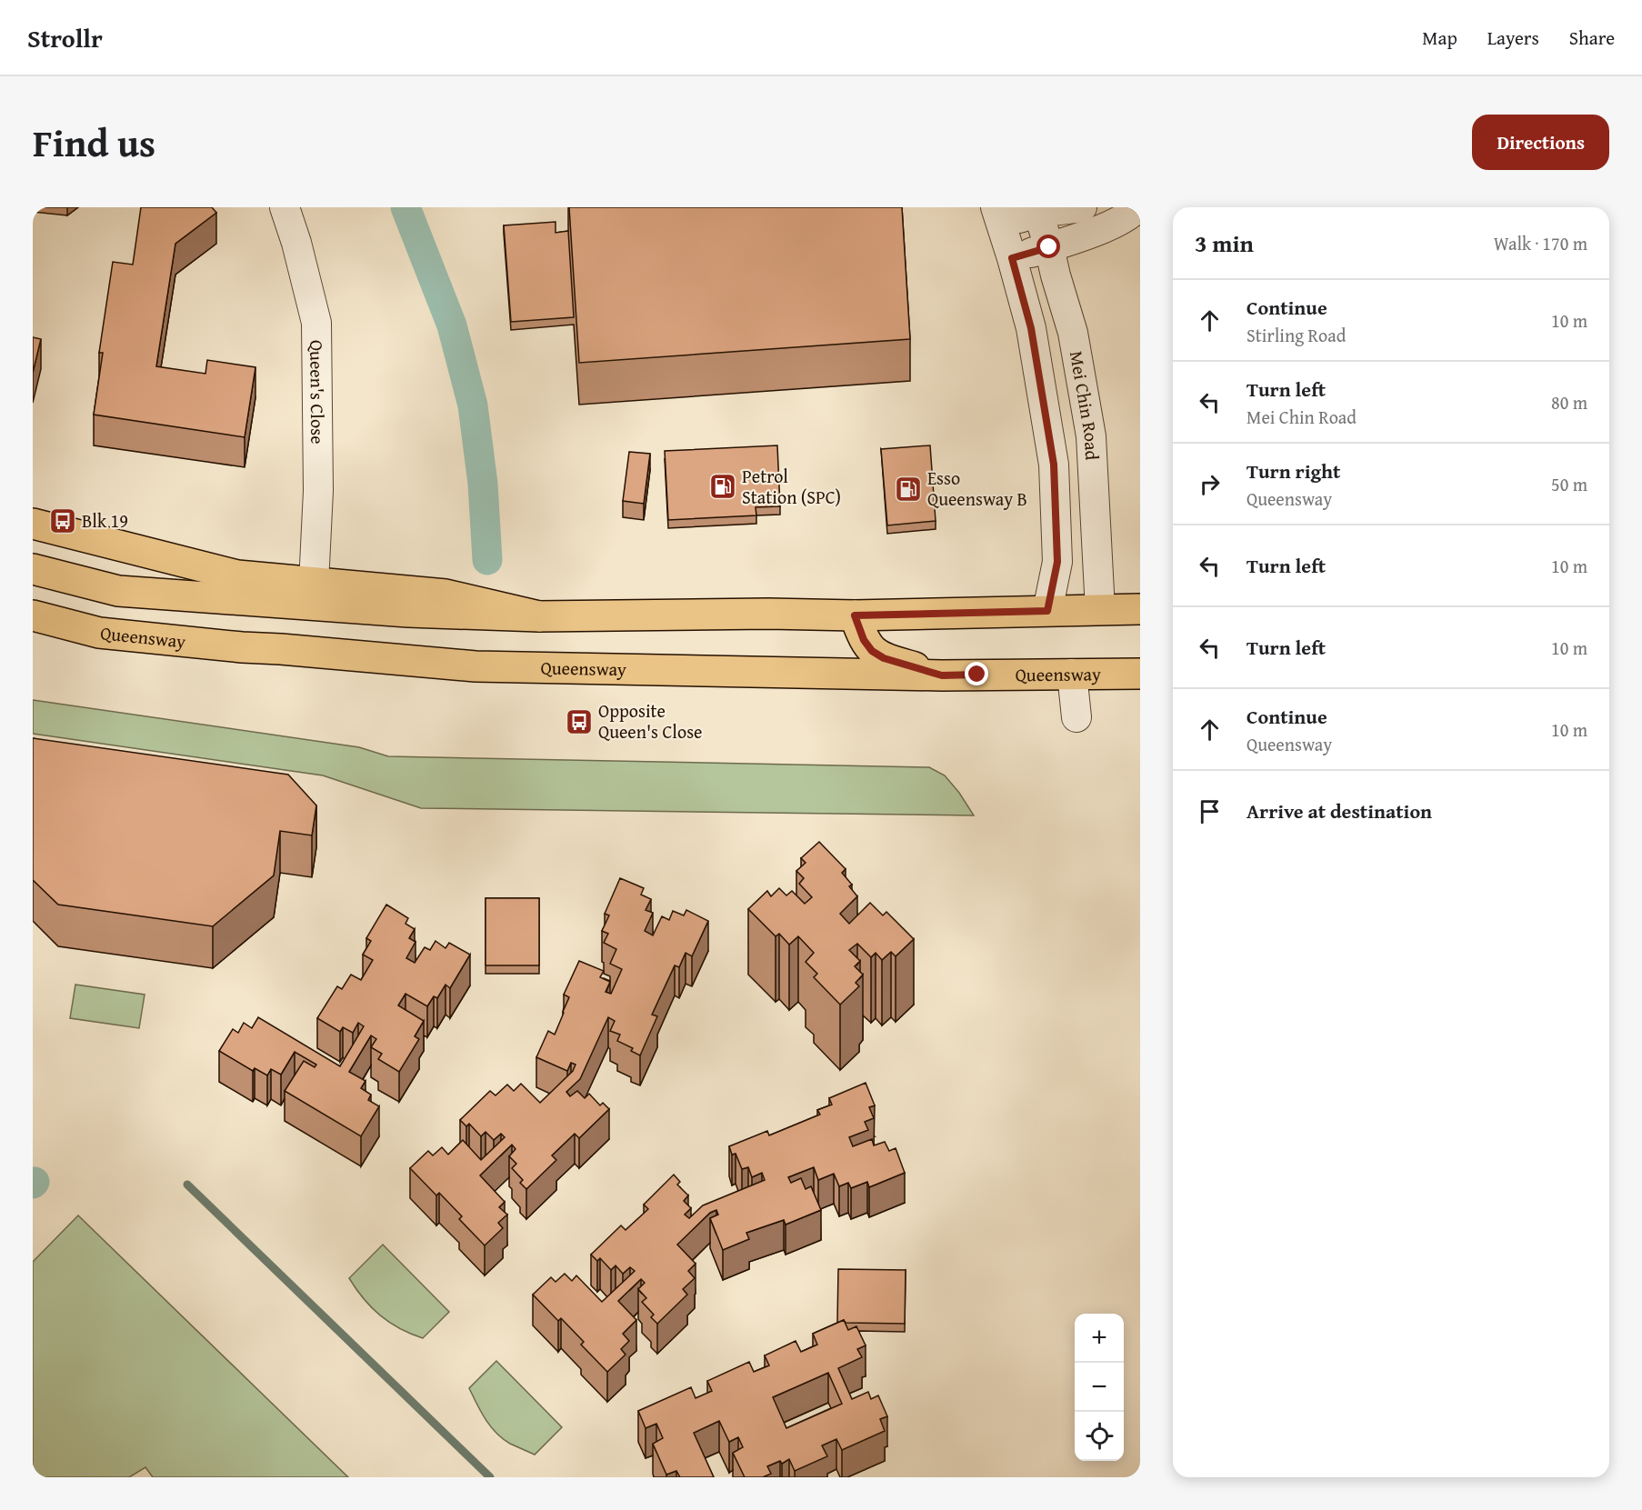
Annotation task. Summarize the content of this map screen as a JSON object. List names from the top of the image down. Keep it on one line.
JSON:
{"streets":{"main road":["Queensway"],"street":["Queen's Close","Mei Chin Road"]},"places":{"fuel station":["Petrol Station (SPC)","Esso Queensway B"],"bus stop":["Blk 19","Opposite Queen's Close"]},"page":{"header":"Strollr","nav":["Map","Layers","Share"],"title":"Find us","buttons":"Directions","heading":["3 min","Walk · 170 m"],"list":[["Continue","Stirling Road","10 m"],["Turn left","Mei Chin Road","80 m"],["Turn right","Queensway","50 m"],["Turn left","10 m"],["Turn left","10 m"],["Continue","Queensway","10 m"],"Arrive at destination"],"map_buttons":["+","−"]}}
